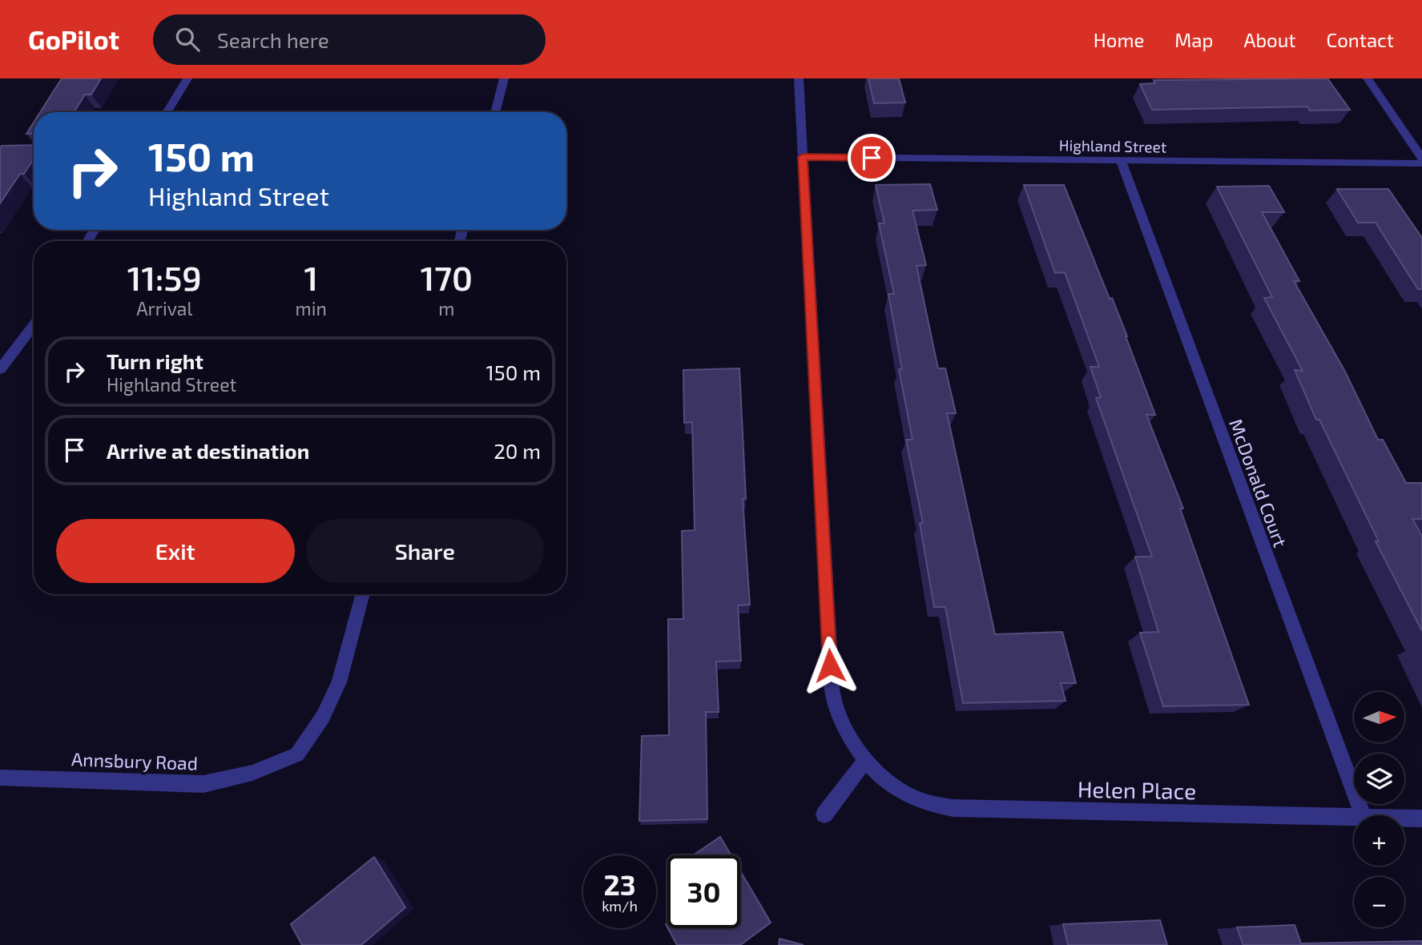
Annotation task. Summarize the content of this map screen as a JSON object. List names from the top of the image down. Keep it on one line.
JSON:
{"streets":{"street":["Highland Street","McDonald Court","Annsbury Road","Helen Place"]},"crossings":[["Highland Street","McDonald Court"],["Highland Street","Helen Place"]],"north":"right","page":{"header":"GoPilot","search":"Search here","nav":["Home","Map","About","Contact"],"turn":["150 m","Highland Street"],"eta":["11:59","Arrival","1","min","170","m"],"list":[{"name":"Turn right","note":"Highland Street","value":"150 m"},{"name":"Arrive at destination","value":"20 m"}],"buttons":["Exit","Share"],"map_buttons":["+","−"],"speed":"23 km/h","limit":"30"}}
